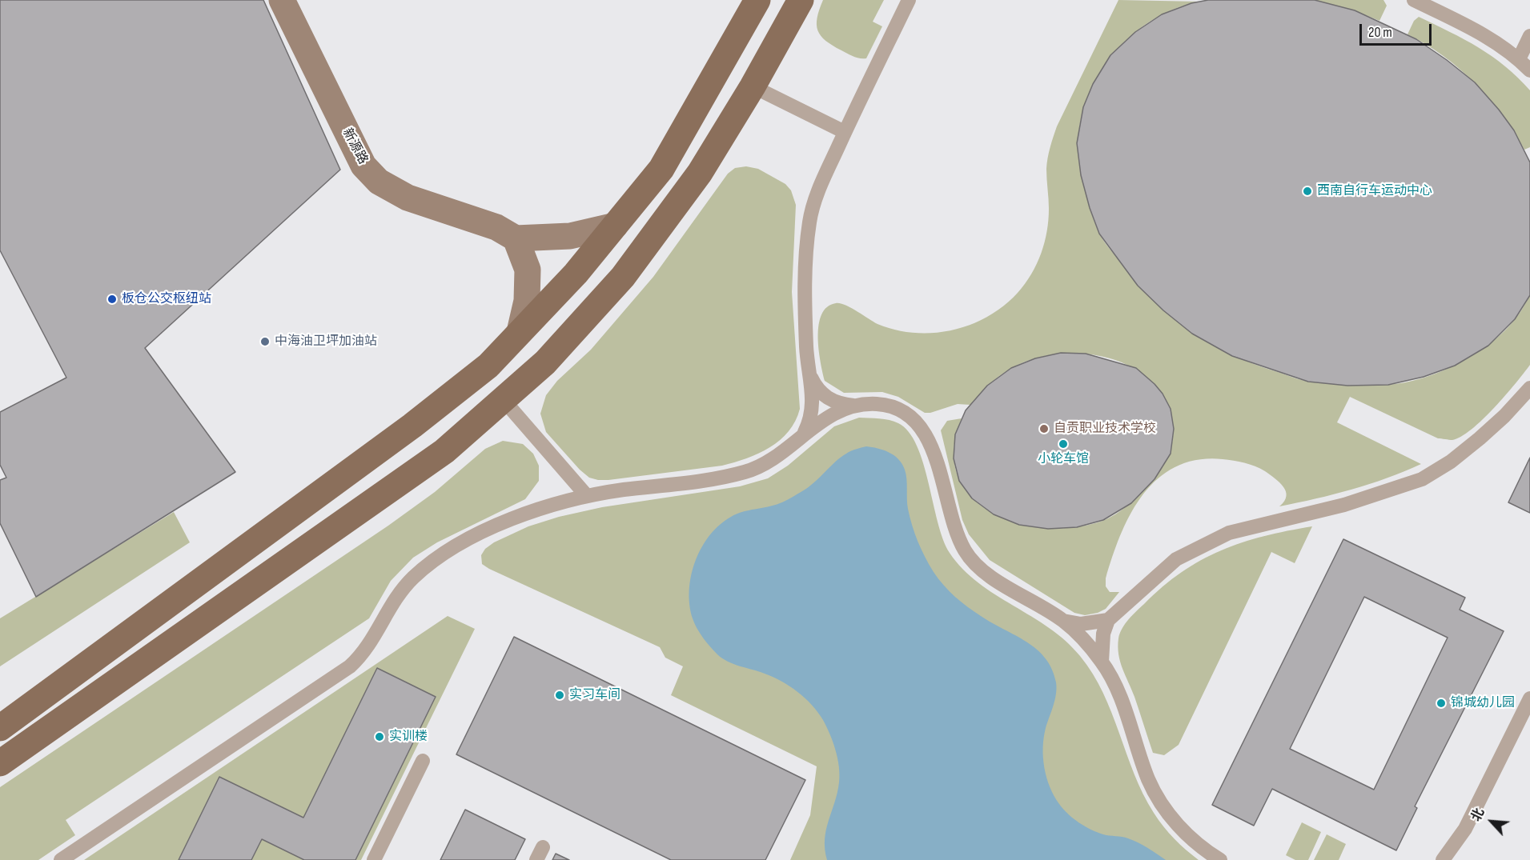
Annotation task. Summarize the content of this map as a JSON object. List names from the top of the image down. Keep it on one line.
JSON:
{"streets":{"street":["新源路"]},"places":["西南自行车运动中心","板仓公交枢纽站","中海油卫坪加油站","自贡职业技术学校","小轮车馆","实习车间","锦城幼儿园","实训楼"],"scale_bar":"20 m","north":"top left"}
